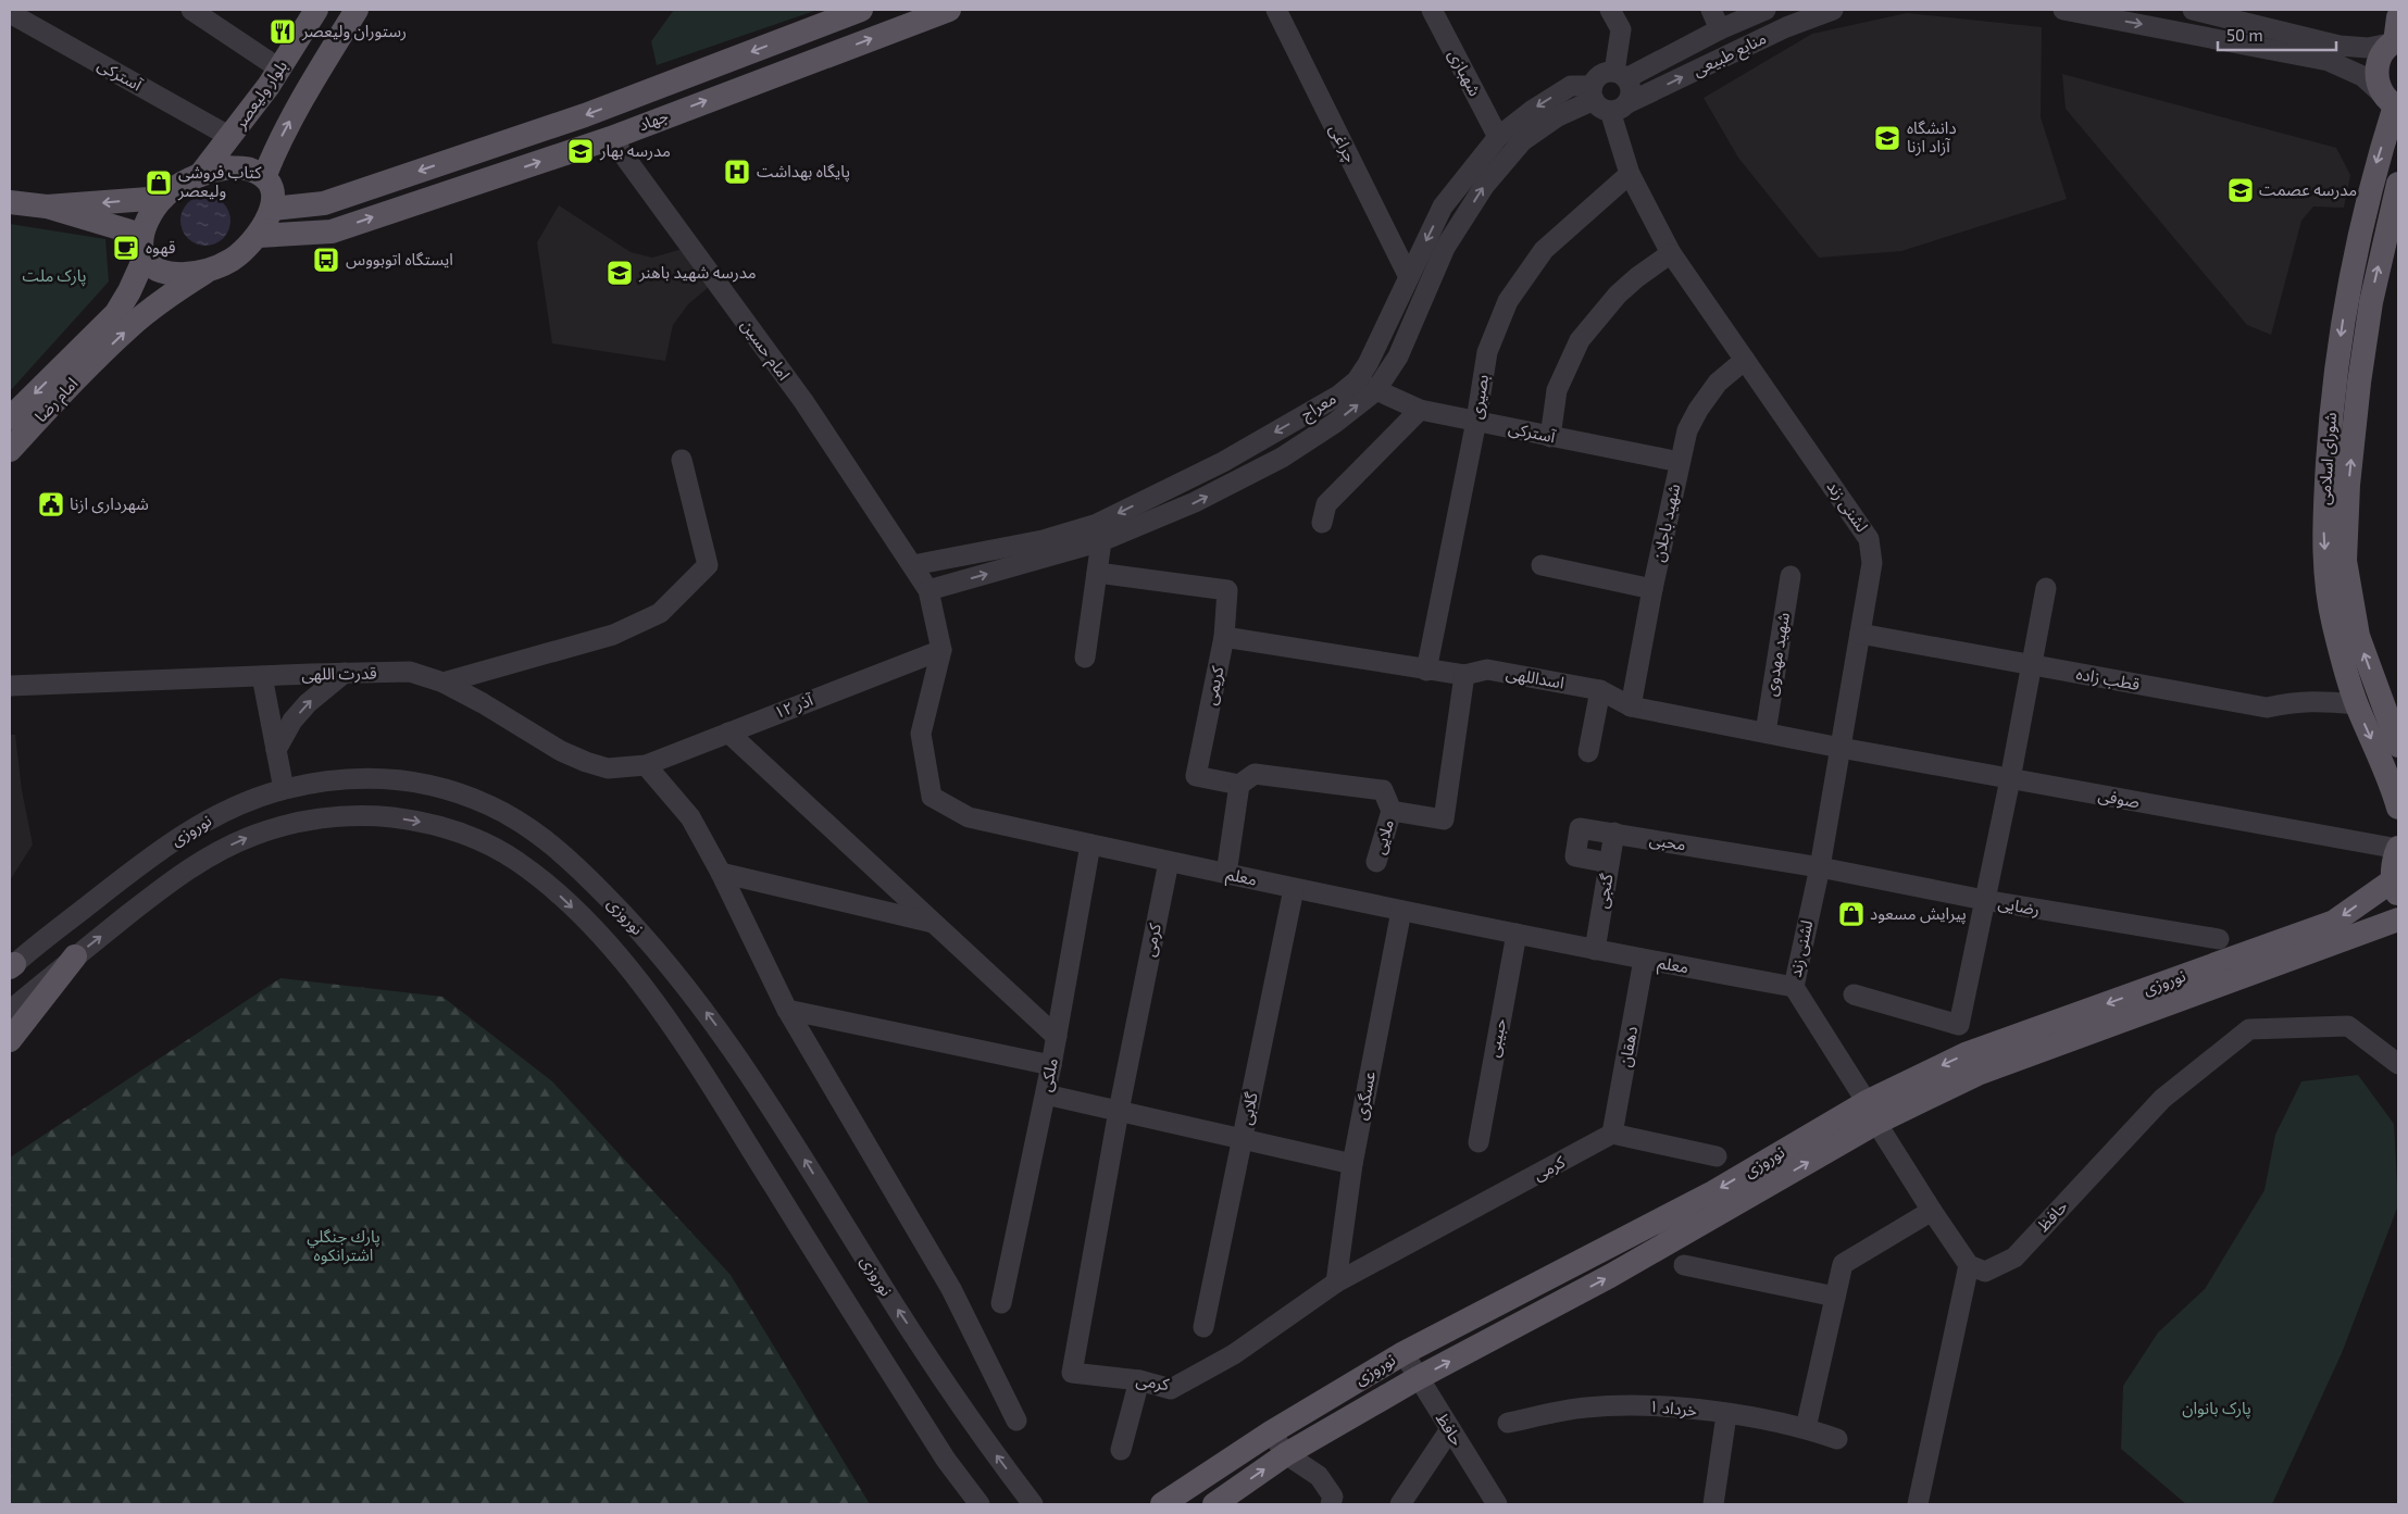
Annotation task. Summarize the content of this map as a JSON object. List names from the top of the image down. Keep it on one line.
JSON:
{"streets":{"main road":["بلوار ولیعصر","جهاد","امام رضا","شورای اسلامی","نوروزی"],"street":["منابع طبیعی","شهبازی","آسترکی","چراغی","امام حسین","بصیری","معراج","لشنی زند","شهید باجلان","شهید مهدوی","قدرت اللهی","اسداللهی","قطب زاده","کریمی","۱۲ آذر","صوفی","ملایی","محبی","معلم","گنجی","رضایی","کرمی","حبیبی","دهقان","ملکی","عسگری","گلابی","حافظ","خرداد ۱"]},"crossings":[["منابع طبیعی","معراج"],["منابع طبیعی","لشنی زند"],["شهبازی","معراج"],["آسترکی","بلوار ولیعصر"],["آسترکی","بصیری"],["آسترکی","معراج"],["آسترکی","شهید باجلان"],["بلوار ولیعصر","جهاد"],["جهاد","امام حسین"],["چراغی","معراج"],["امام حسین","معراج"],["امام حسین","معلم"],["بصیری","لشنی زند"],["بصیری","اسداللهی"],["معراج","لشنی زند"],["معراج","معلم"],["شورای اسلامی","قطب زاده"],["لشنی زند","شهید باجلان"],["لشنی زند","اسداللهی"],["لشنی زند","قطب زاده"],["لشنی زند","صوفی"],["لشنی زند","محبی"],["لشنی زند","معلم"],["لشنی زند","رضایی"],["شهید باجلان","اسداللهی"],["شهید مهدوی","اسداللهی"],["قدرت اللهی","۱۲ آذر"],["اسداللهی","کریمی"],["اسداللهی","صوفی"],["۱۲ آذر","معلم"],["نوروزی","حافظ"],["محبی","گنجی"],["محبی","رضایی"],["معلم","گنجی"],["معلم","کرمی"],["معلم","حبیبی"],["معلم","دهقان"],["معلم","ملکی"],["معلم","عسگری"],["معلم","گلابی"],["کرمی","دهقان"],["کرمی","عسگری"]],"parks":["پارک ملت","پارك جنگلي اشترانكوه","پارک بانوان"],"places":{"restaurant":["رستوران ولیعصر"],"school or university":["دانشگاه آزاد ازنا","مدرسه بهار","مدرسه عصمت","مدرسه شهید باهنر"],"hospital":["پایگاه بهداشت"],"shop":["کتاب فروشی ولیعصر","پیرایش مسعود"],"cafe":["قهوه"],"bus stop":["ایستگاه اتوبووس"],"public building":["شهرداری ازنا"]},"scale_bar":"50 m"}
